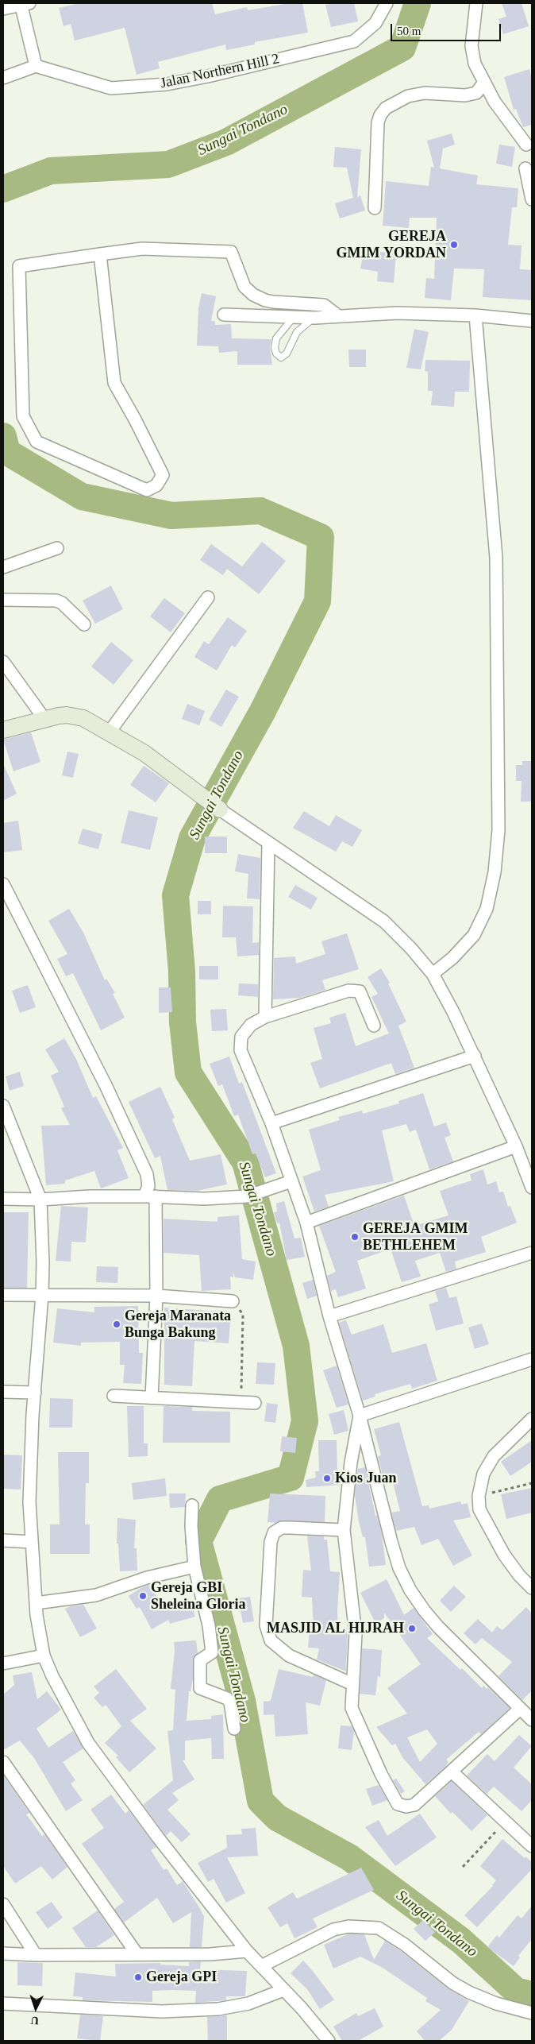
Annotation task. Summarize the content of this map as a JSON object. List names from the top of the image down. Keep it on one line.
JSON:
{"streets":{"street":["Jalan Northern Hill 2"]},"water":["Sungai Tondano"],"places":["GEREJA GMIM YORDAN","GEREJA GMIM BETHLEHEM","Gereja Maranata Bunga Bakung","Kios Juan","Gereja GBI Sheleina Gloria","MASJID AL HIJRAH","Gereja GPI"],"scale_bar":"50 m","north":"bottom"}
